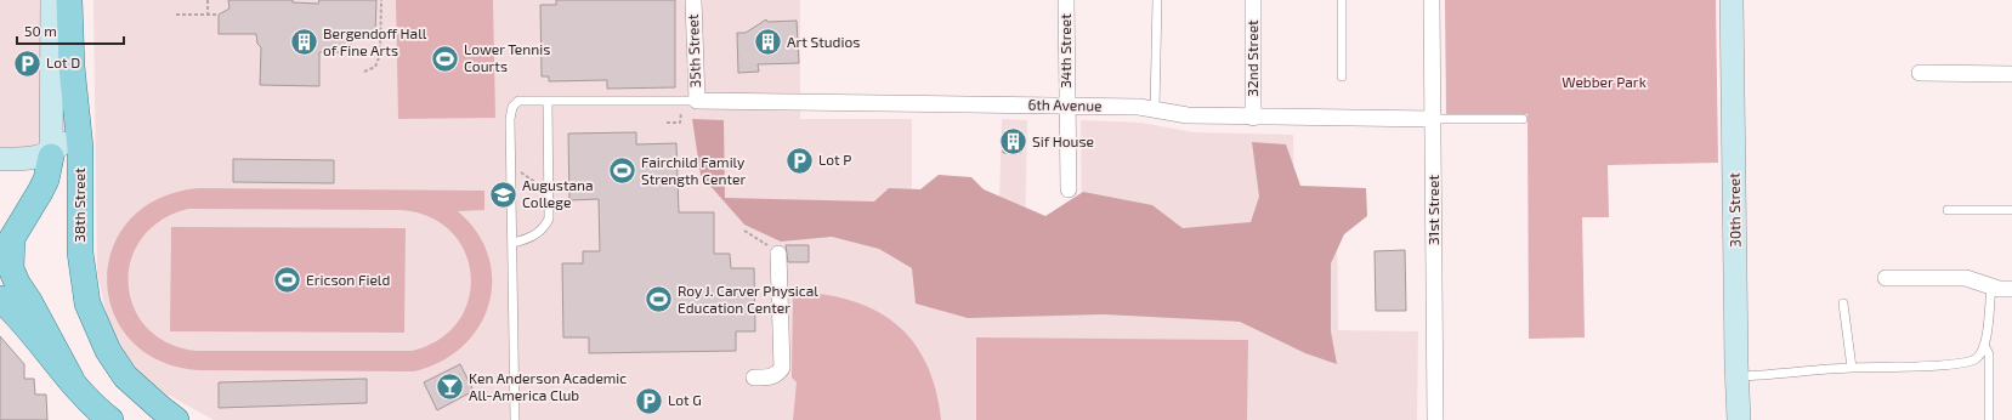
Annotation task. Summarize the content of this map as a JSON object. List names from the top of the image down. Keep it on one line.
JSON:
{"streets":{"main road":["38th Street"],"street":["35th Street","34th Street","32nd Street","6th Avenue","31st Street","30th Street"]},"crossings":[["35th Street","6th Avenue"],["34th Street","6th Avenue"],["32nd Street","6th Avenue"],["6th Avenue","31st Street"]],"parks":["Webber Park"],"places":{"building":["Bergendoff Hall of Fine Arts","Art Studios","Sif House"],"sports":["Lower Tennis Courts","Fairchild Family Strength Center","Ericson Field","Roy J. Carver Physical Education Center"],"parking":["Lot D","Lot P","Lot G"],"school or university":["Augustana College"],"bar":["Ken Anderson Academic All-America Club"]},"scale_bar":"50 m"}
